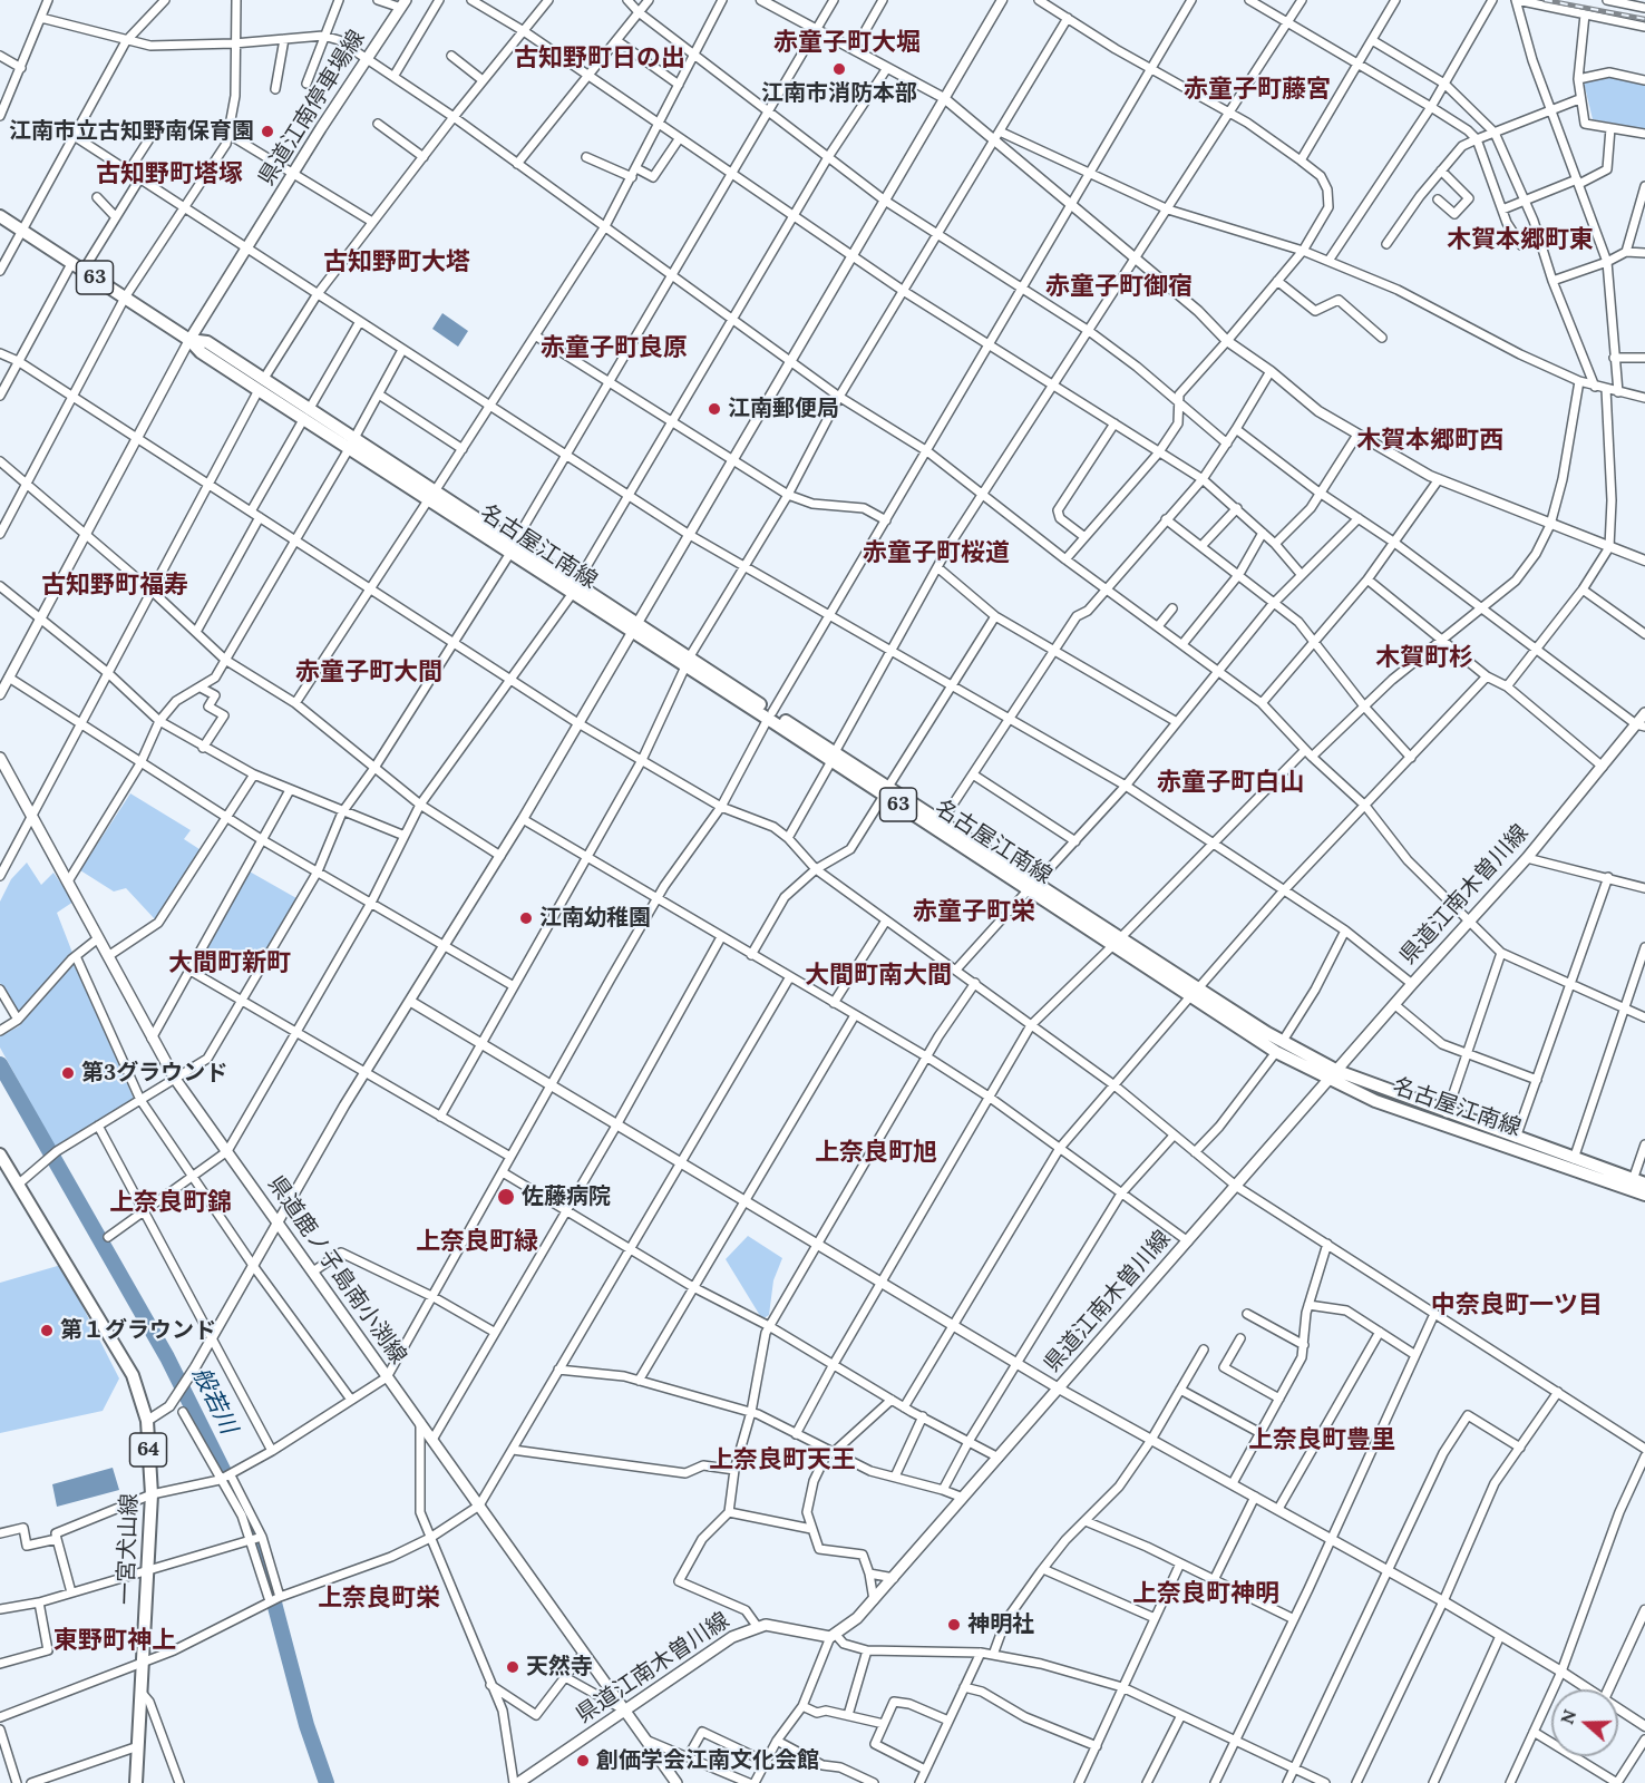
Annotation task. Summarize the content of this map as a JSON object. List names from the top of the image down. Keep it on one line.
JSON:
{"streets":{"main road":["県道江南停車場線","63","名古屋江南線","県道江南木曽川線","県道鹿ノ子島南小渕線","64","一宮犬山線"]},"crossings":[["県道江南停車場線","名古屋江南線"],["名古屋江南線","県道江南木曽川線"],["県道江南木曽川線","県道鹿ノ子島南小渕線"]],"districts":["赤童子町大堀","古知野町日の出","赤童子町藤宮","古知野町塔塚","木賀本郷町東","古知野町大塔","赤童子町御宿","赤童子町良原","木賀本郷町西","赤童子町桜道","古知野町福寿","木賀町杉","赤童子町大間","赤童子町白山","赤童子町栄","大間町新町","大間町南大間","上奈良町旭","上奈良町錦","上奈良町緑","中奈良町一ツ目","上奈良町豊里","上奈良町天王","上奈良町神明","上奈良町栄","東野町神上"],"water":["般若川"],"places":["江南市消防本部","江南市立古知野南保育園","江南郵便局","江南幼稚園","第3グラウンド","佐藤病院","第１グラウンド","神明社","天然寺","創価学会江南文化会館"],"north":"left"}
